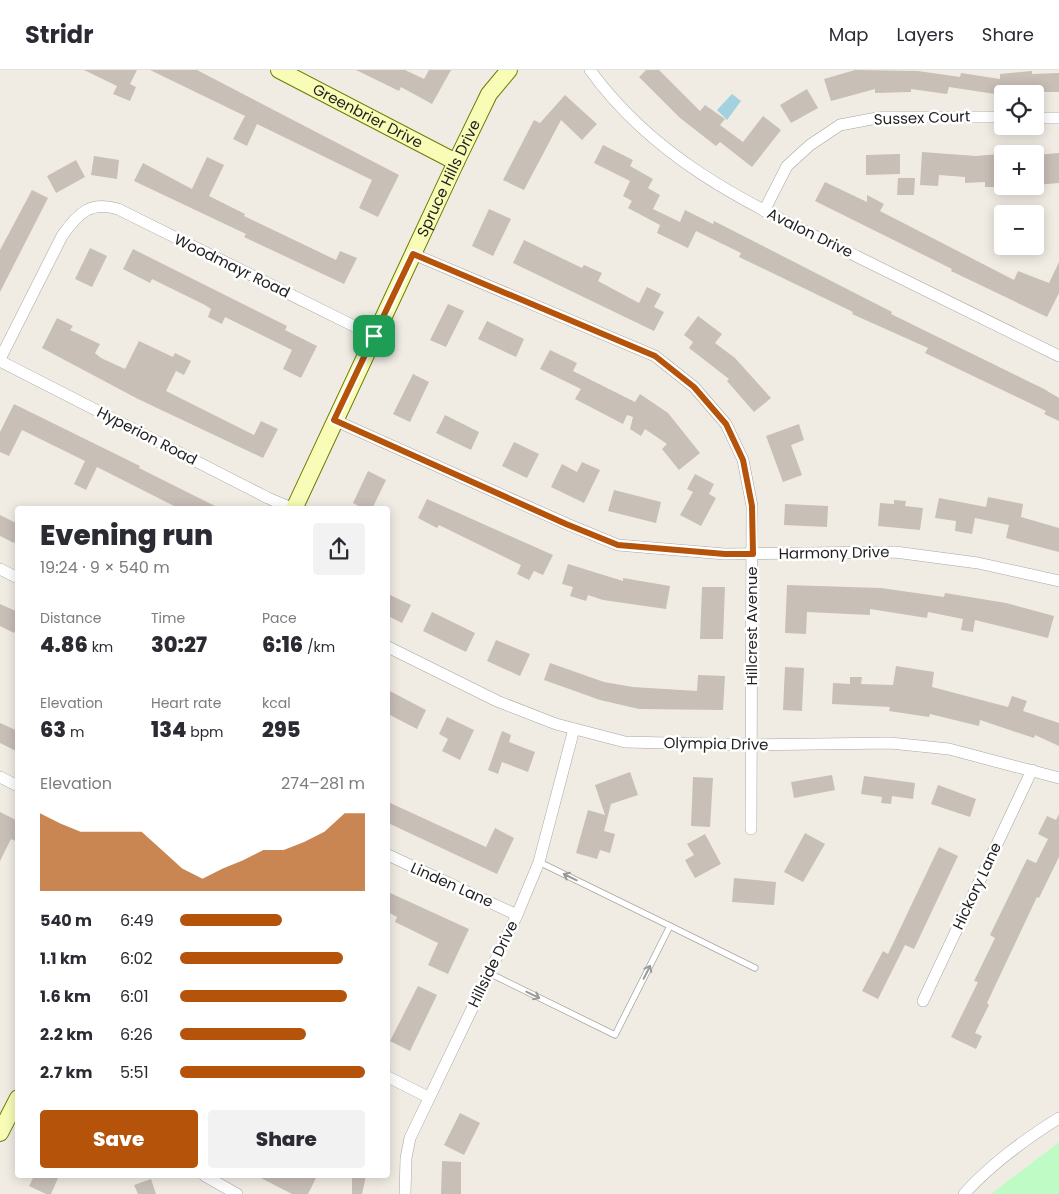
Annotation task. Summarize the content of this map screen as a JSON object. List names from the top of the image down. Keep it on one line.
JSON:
{"streets":{"main road":["Greenbrier Drive","Spruce Hills Drive"],"street":["Sussex Court","Avalon Drive","Woodmayr Road","Hyperion Road","Harmony Drive","Hillcrest Avenue","Olympia Drive","Linden Lane","Hickory Lane","Hillside Drive"]},"crossings":[["Greenbrier Drive","Spruce Hills Drive"],["Sussex Court","Avalon Drive"],["Spruce Hills Drive","Woodmayr Road"],["Spruce Hills Drive","Harmony Drive"],["Spruce Hills Drive","Hillcrest Avenue"],["Woodmayr Road","Hyperion Road"],["Harmony Drive","Hillcrest Avenue"],["Hillcrest Avenue","Olympia Drive"],["Olympia Drive","Hickory Lane"],["Olympia Drive","Hillside Drive"],["Linden Lane","Hillside Drive"]],"page":{"header":"Stridr","nav":["Map","Layers","Share"],"map_buttons":["+","−"],"heading":["Evening run","19:24 · 9 × 540 m"],"stats":[["Distance","4.86 km"],["Time","30:27"],["Pace","6:16 /km"],["Elevation","63 m"],["Heart rate","134 bpm"],["kcal","295"]],"chart":["Elevation","274–281 m"],"list":[{"name":"540 m","note":"6:49"},{"name":"1.1 km","note":"6:02"},{"name":"1.6 km","note":"6:01"},{"name":"2.2 km","note":"6:26"},{"name":"2.7 km","note":"5:51"}],"buttons":["Save","Share"]}}
